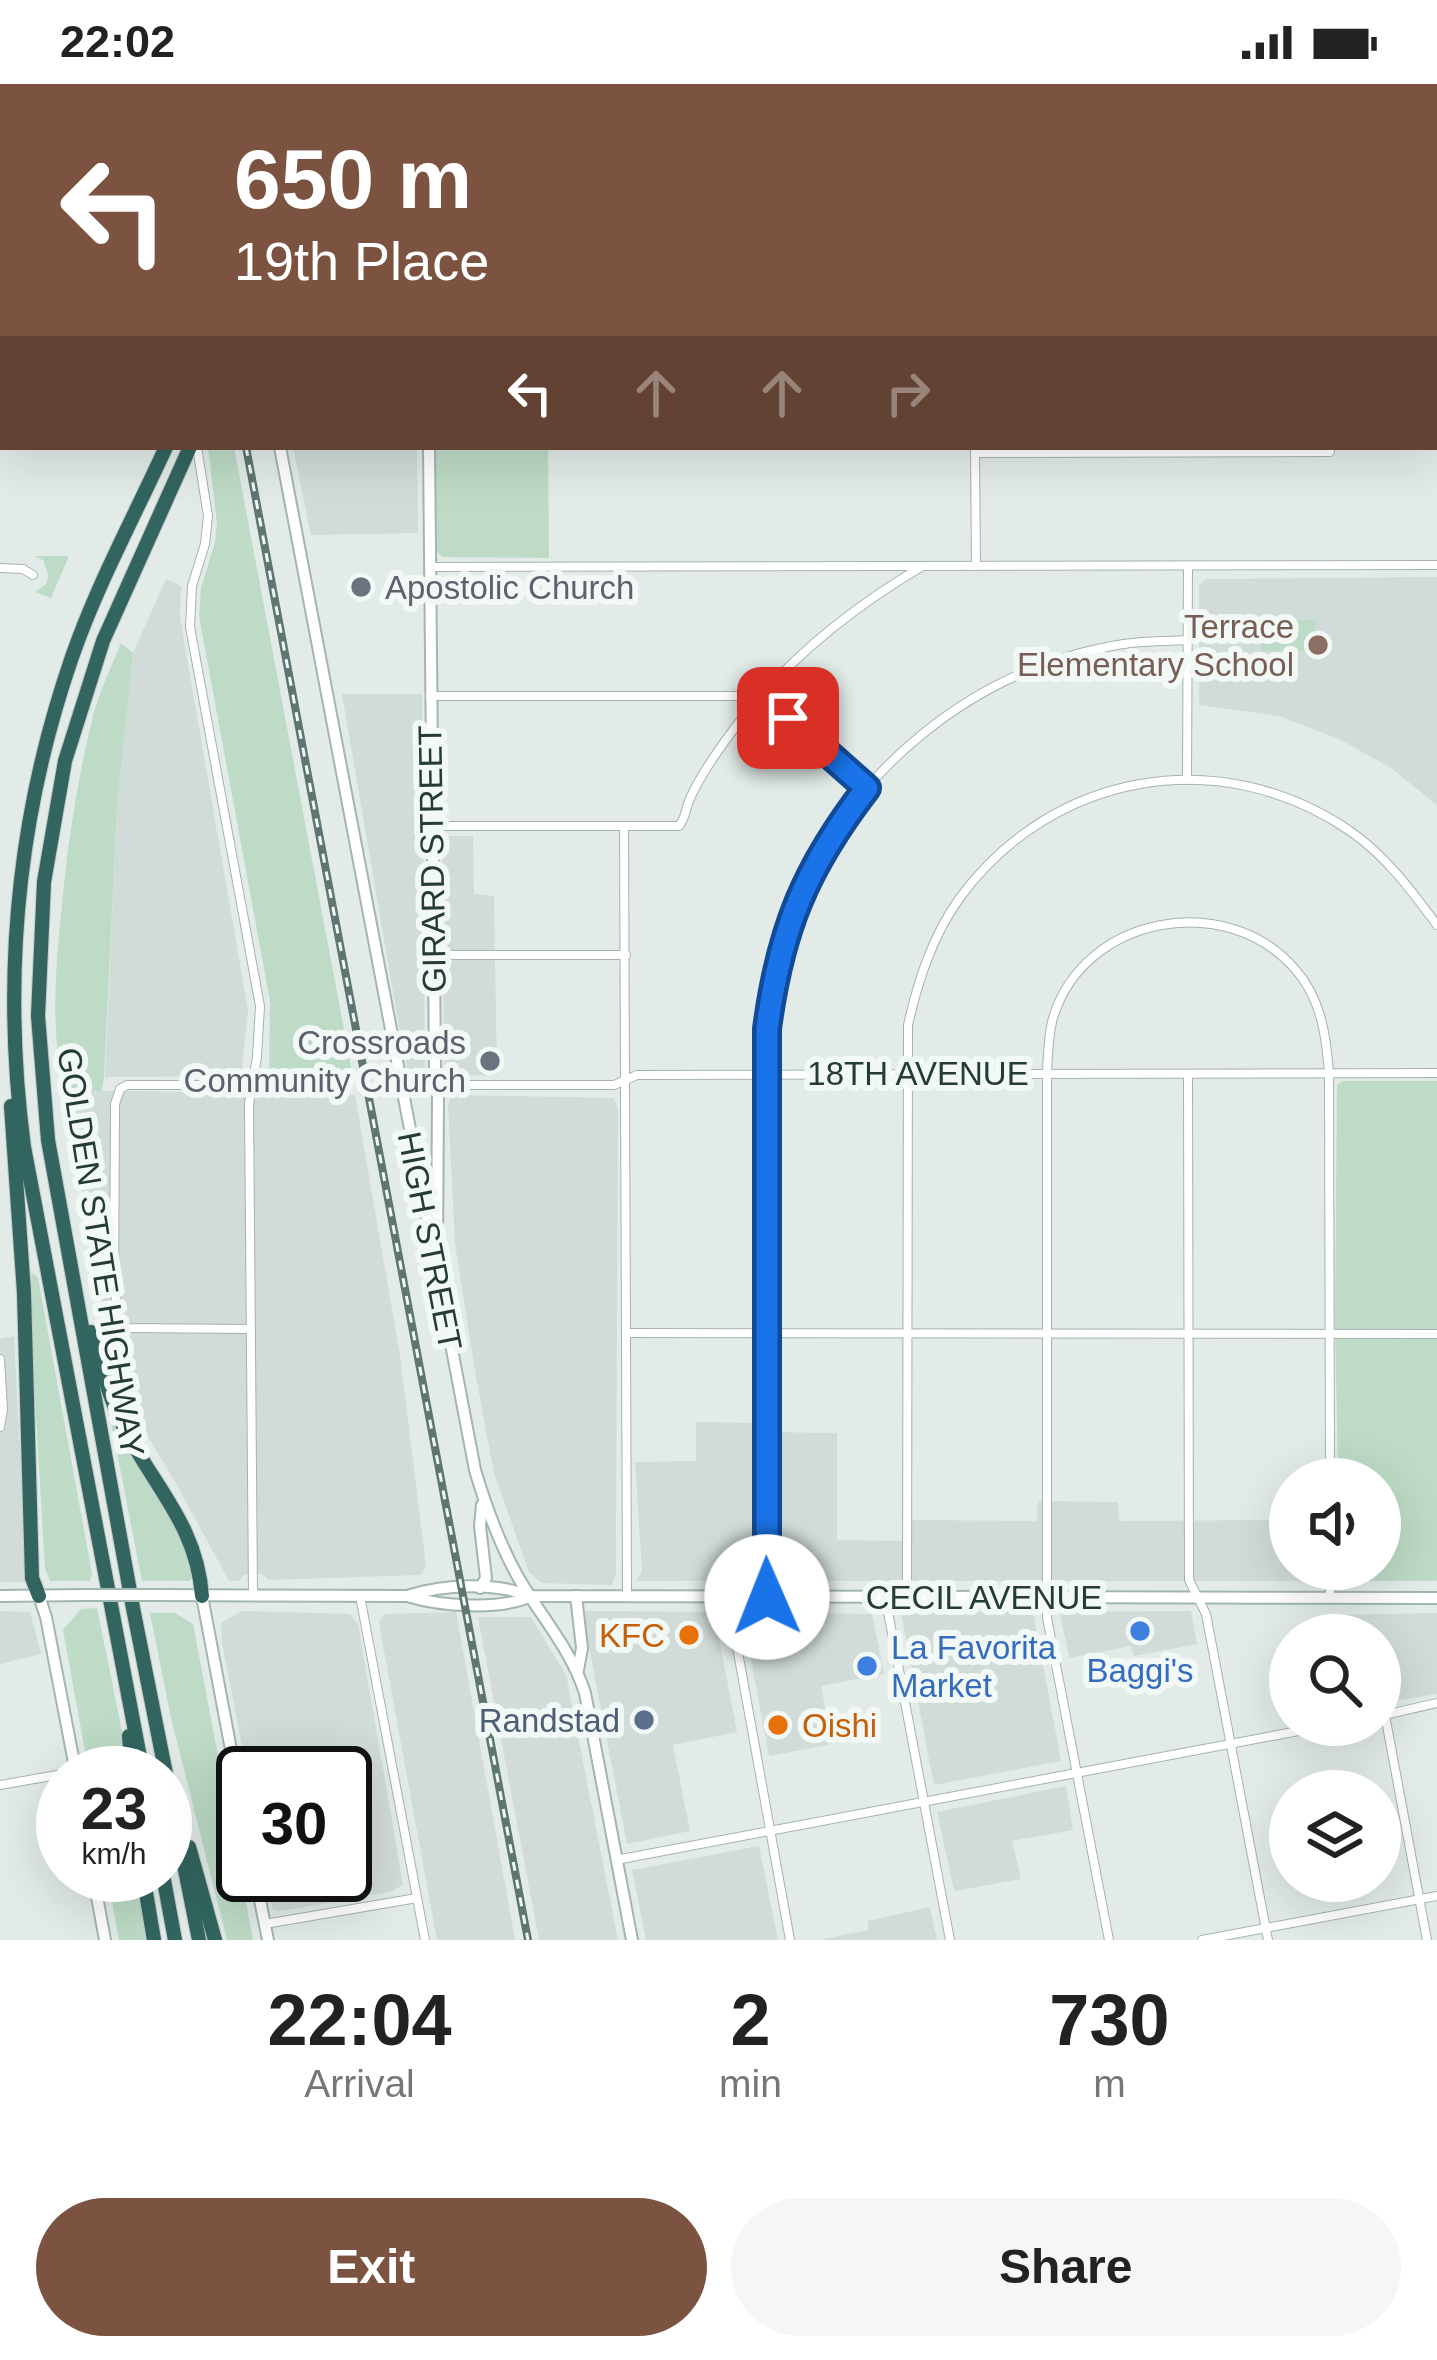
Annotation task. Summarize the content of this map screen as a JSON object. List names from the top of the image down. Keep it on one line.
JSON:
{"streets":{"highway":["GOLDEN STATE HIGHWAY"],"main road":["GIRARD STREET","18TH AVENUE","HIGH STREET","CECIL AVENUE"]},"crossings":[["GIRARD STREET","18TH AVENUE"],["GIRARD STREET","HIGH STREET"],["18TH AVENUE","HIGH STREET"],["HIGH STREET","CECIL AVENUE"]],"places":["Apostolic Church","Terrace Elementary School","Crossroads Community Church","Baggi's","KFC","La Favorita Market","Randstad","Oishi"],"page":{"status":"22:02","turn":["650 m","19th Place"],"speed":"23 km/h","limit":"30","eta":["22:04","Arrival","2","min","730","m"],"buttons":["Exit","Share"]}}
